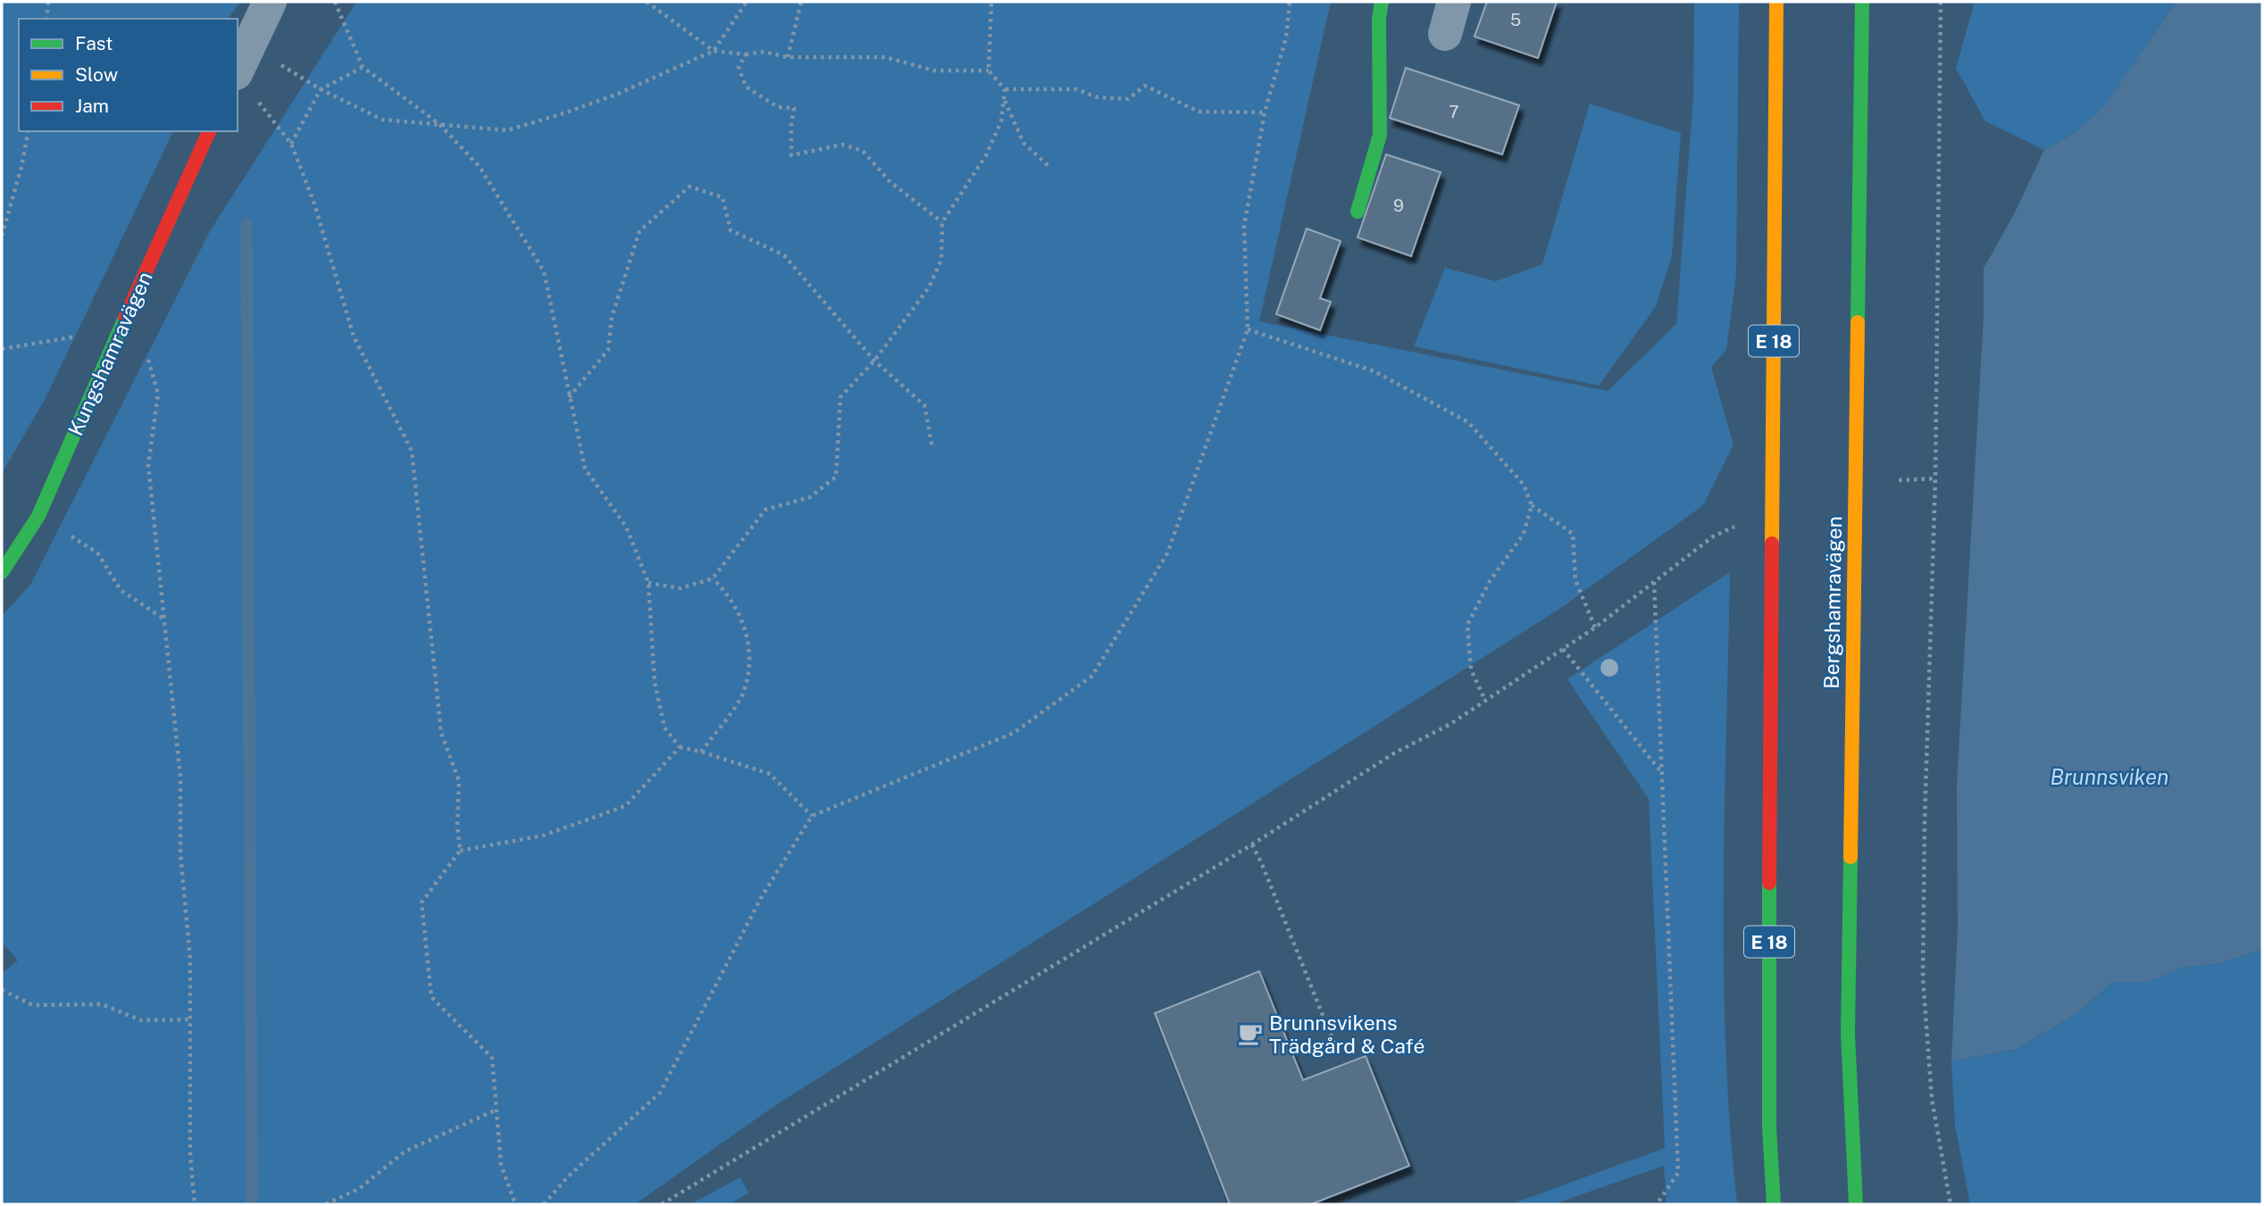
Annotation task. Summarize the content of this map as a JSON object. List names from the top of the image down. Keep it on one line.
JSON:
{"streets":{"main road":["E 18","Kungshamravägen","Bergshamravägen"]},"water":["Brunnsviken"],"places":{"cafe":["Brunnsvikens Trädgård & Café"]},"house_numbers":["5","7","9"],"legend":["Fast","Slow","Jam"]}
